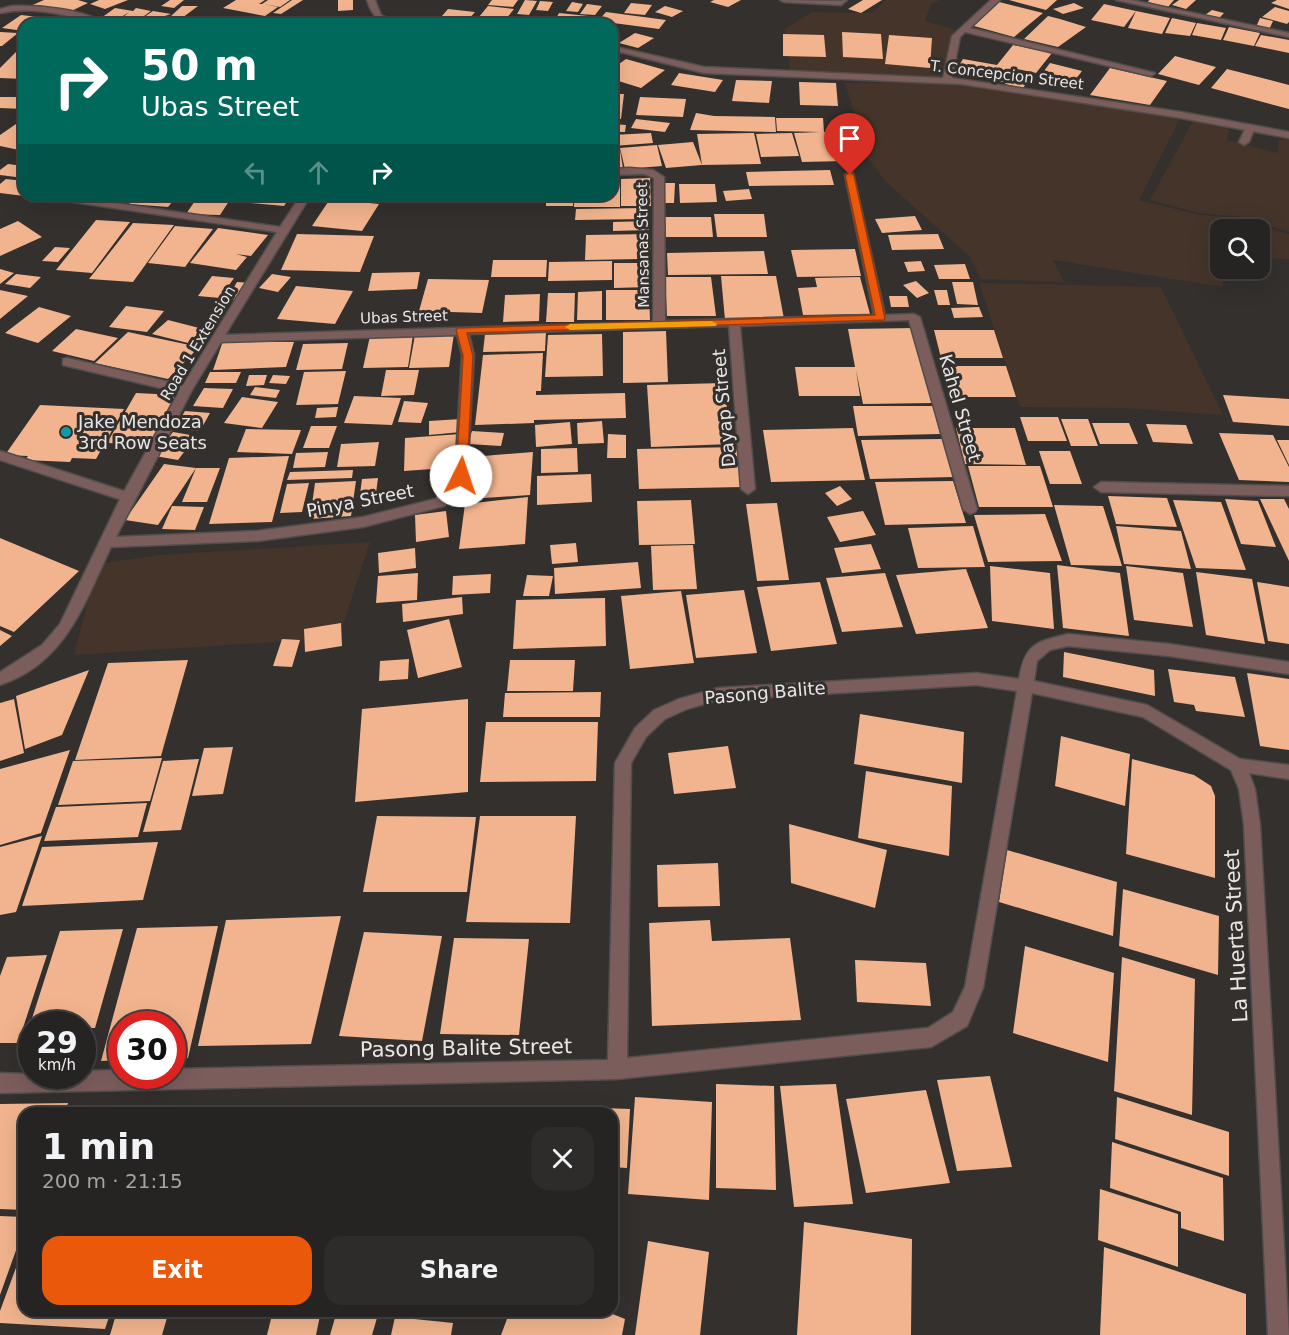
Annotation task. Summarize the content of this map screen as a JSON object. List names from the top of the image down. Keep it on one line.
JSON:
{"streets":{"street":["T. Concepcion Street","Mansanas Street","Ubas Street","Road 1 Extension","Dayap Street","Kahel Street","Pinya Street","Pasong Balite","La Huerta Street","Pasong Balite Street"]},"crossings":[["Mansanas Street","Ubas Street"],["Ubas Street","Road 1 Extension"],["Ubas Street","Dayap Street"],["Ubas Street","Kahel Street"],["Ubas Street","Pinya Street"],["Road 1 Extension","Pinya Street"],["Pasong Balite","Pasong Balite Street"]],"places":["Jake Mendoza 3rd Row Seats"],"page":{"turn":["50 m","Ubas Street"],"speed":"29 km/h","limit":"30","heading":["1 min","200 m · 21:15"],"buttons":["Exit","Share"]}}
